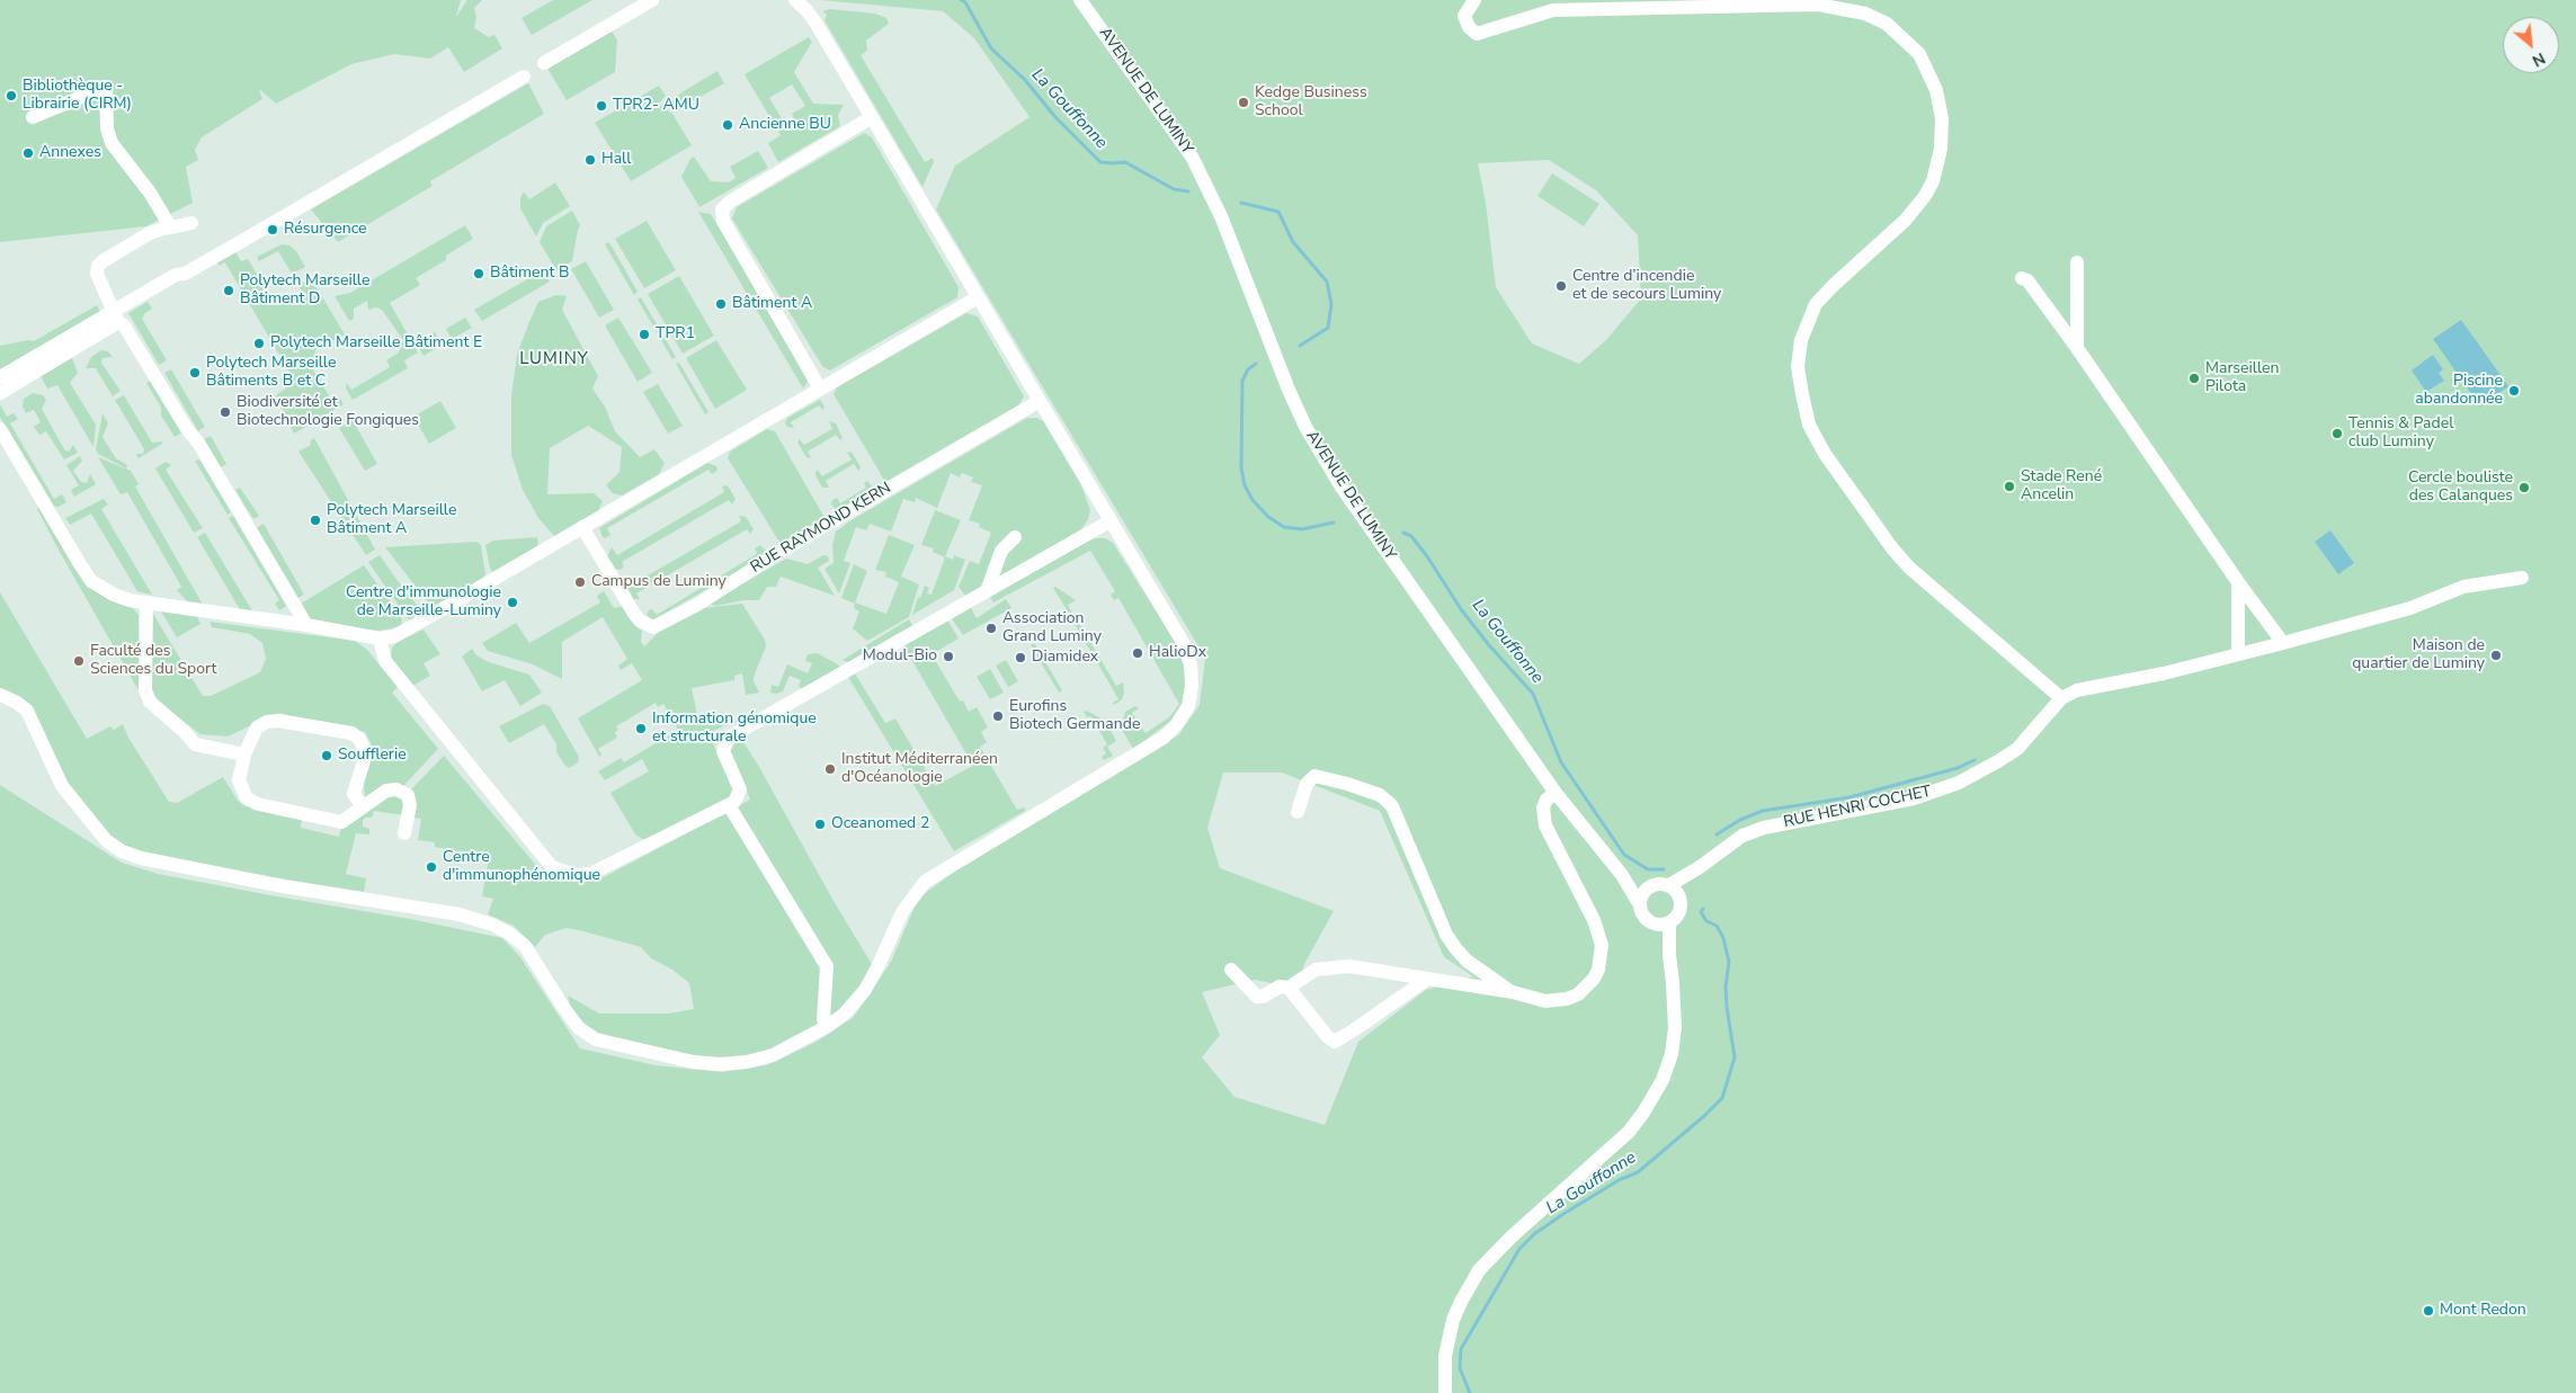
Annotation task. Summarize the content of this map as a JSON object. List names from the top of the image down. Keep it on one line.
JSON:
{"streets":{"street":["AVENUE DE LUMINY","RUE RAYMOND KERN","RUE HENRI COCHET"]},"crossings":[["AVENUE DE LUMINY","RUE HENRI COCHET"]],"districts":["LUMINY"],"water":["La Gouffonne"],"places":["Bibliothèque - Librairie (CIRM)","Kedge Business School","TPR2- AMU","Ancienne BU","Annexes","Hall","Résurgence","Bâtiment B","Centre d’incendie et de secours Luminy","Polytech Marseille Bâtiment D","Bâtiment A","TPR1","Polytech Marseille Bâtiment E","Polytech Marseille Bâtiments B et C","Marseillen Pilota","Piscine abandonnée","Biodiversité et Biotechnologie Fongiques","Tennis & Padel club Luminy","Stade René Ancelin","Cercle bouliste des Calanques","Polytech Marseille Bâtiment A","Campus de Luminy","Centre d'immunologie de Marseille-Luminy","Association Grand Luminy","HalioDx","Maison de quartier de Luminy","Modul-Bio","Diamidex","Faculté des Sciences du Sport","Eurofins Biotech Germande","Information génomique et structurale","Soufflerie","Institut Méditerranéen d'Océanologie","Oceanomed 2","Centre d'immunophénomique","Mont Redon"],"north":"bottom right"}
